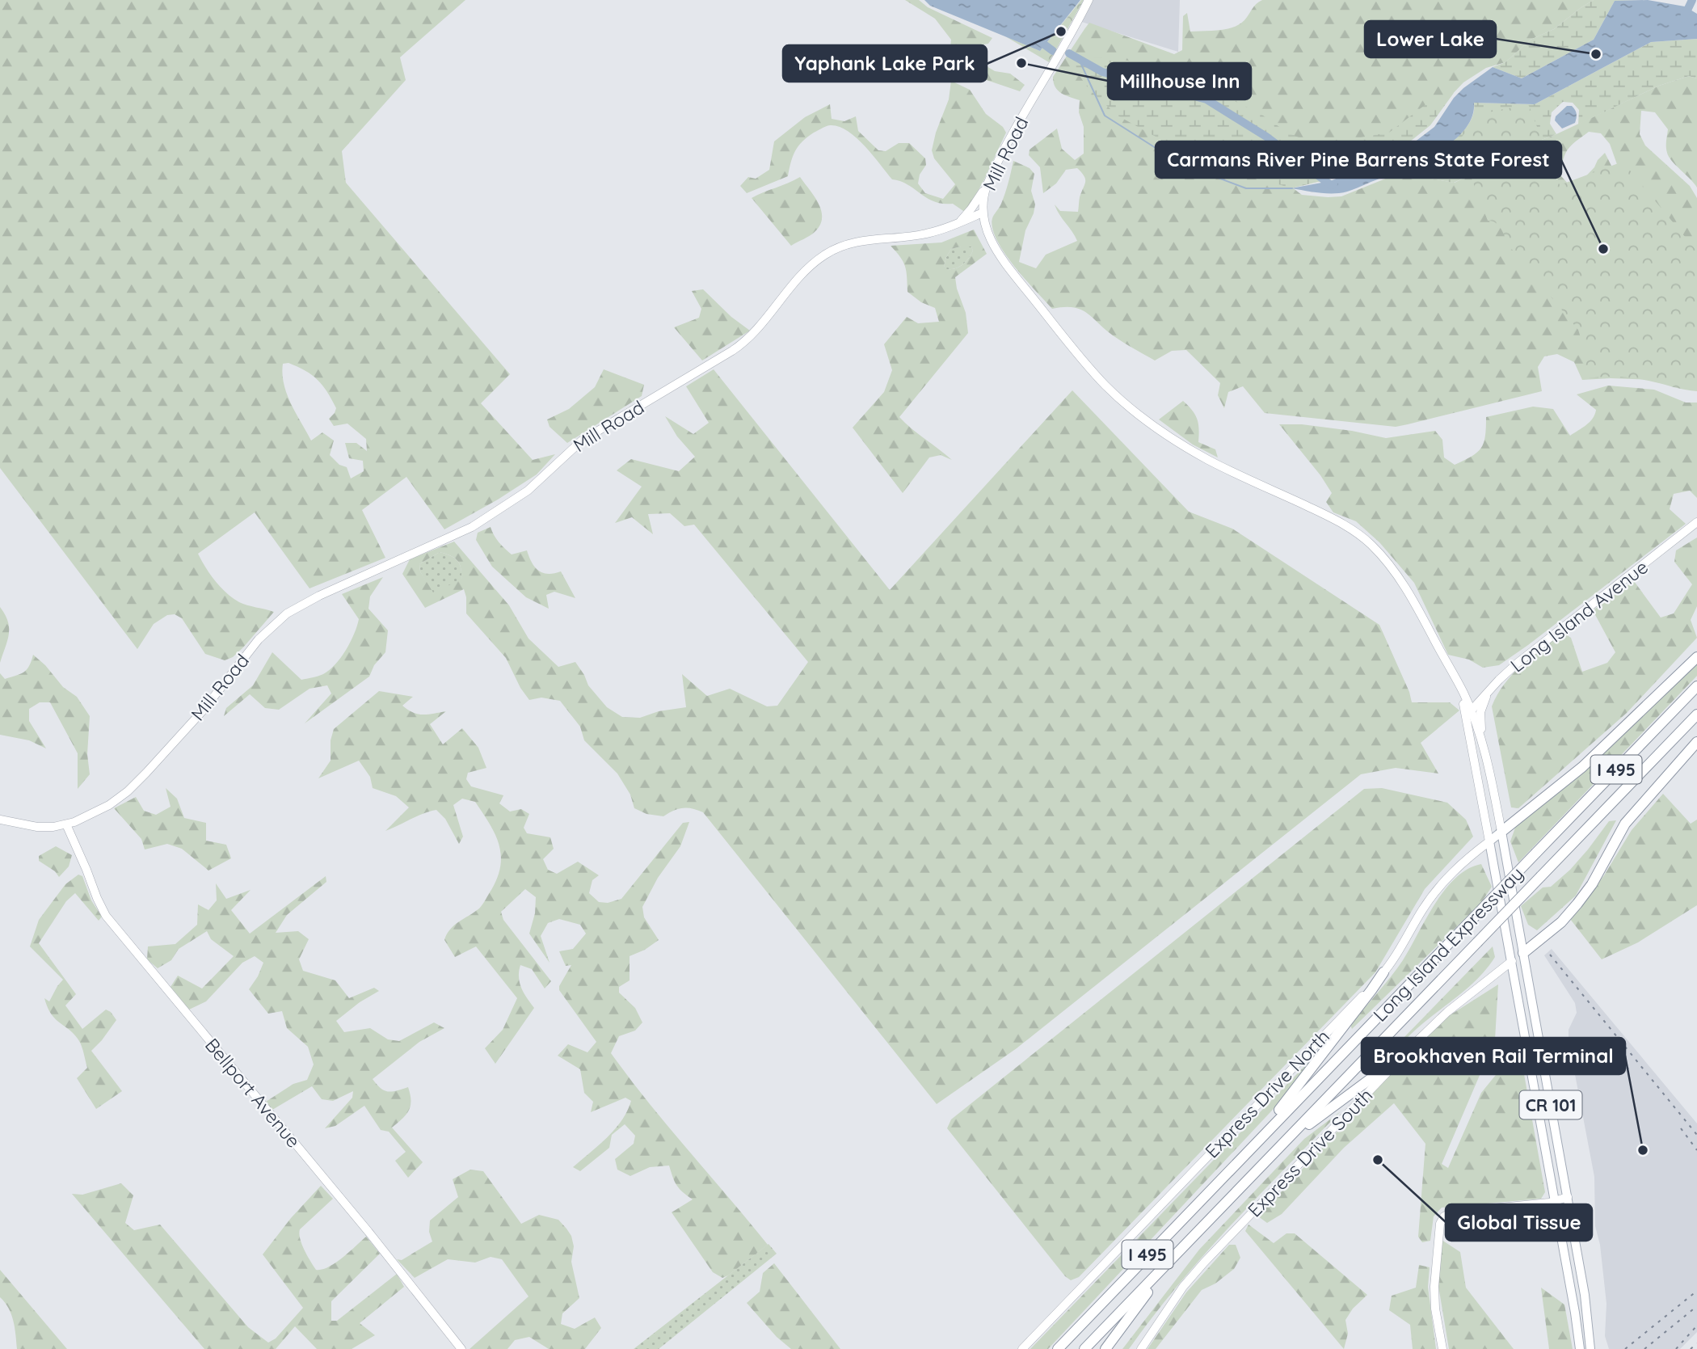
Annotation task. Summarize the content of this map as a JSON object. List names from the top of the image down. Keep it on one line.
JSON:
{"streets":{"highway":["I 495","Long Island Expressway"],"main road":["Mill Road","Long Island Avenue","Bellport Avenue","Express Drive North","CR 101","Express Drive South"]},"crossings":[["Mill Road","Bellport Avenue"],["Long Island Avenue","CR 101"],["Express Drive North","CR 101"],["CR 101","Express Drive South"]],"places":["Yaphank Lake Park","Lower Lake","Millhouse Inn","Carmans River Pine Barrens State Forest","Brookhaven Rail Terminal","Global Tissue"]}
